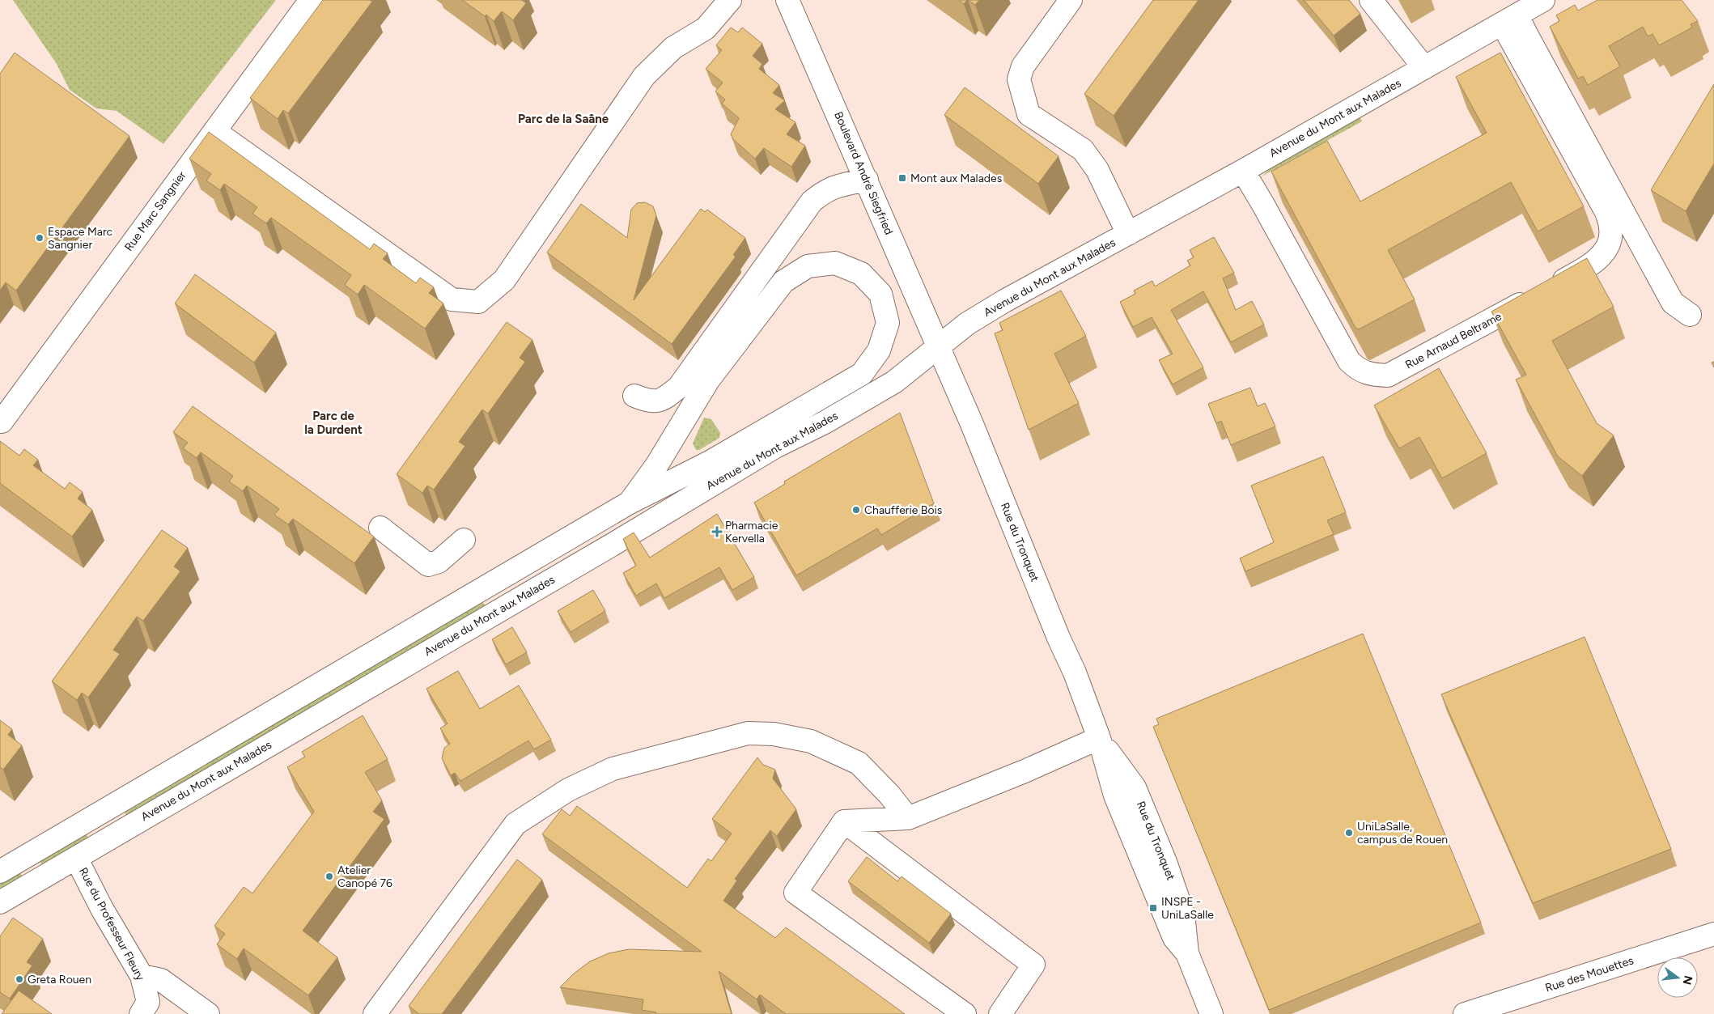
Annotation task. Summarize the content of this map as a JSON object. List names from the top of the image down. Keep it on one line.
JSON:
{"streets":{"street":["Avenue du Mont aux Malades","Boulevard André Siegfried","Rue Marc Sangnier","Rue Arnaud Beltrame","Rue du Tronquet","Rue du Professeur Fleury","Rue des Mouettes"]},"crossings":[["Avenue du Mont aux Malades","Boulevard André Siegfried"],["Avenue du Mont aux Malades","Rue Arnaud Beltrame"],["Avenue du Mont aux Malades","Rue du Tronquet"],["Avenue du Mont aux Malades","Rue du Professeur Fleury"],["Boulevard André Siegfried","Rue du Tronquet"]],"districts":["Parc de la Saâne","Parc de la Durdent"],"places":{"transit":["Mont aux Malades","INSPE - UniLaSalle"],"other":["Espace Marc Sangnier","Chaufferie Bois","UniLaSalle, campus de Rouen","Atelier Canopé 76","Greta Rouen"],"health":["Pharmacie Kervella"]},"north":"right"}
